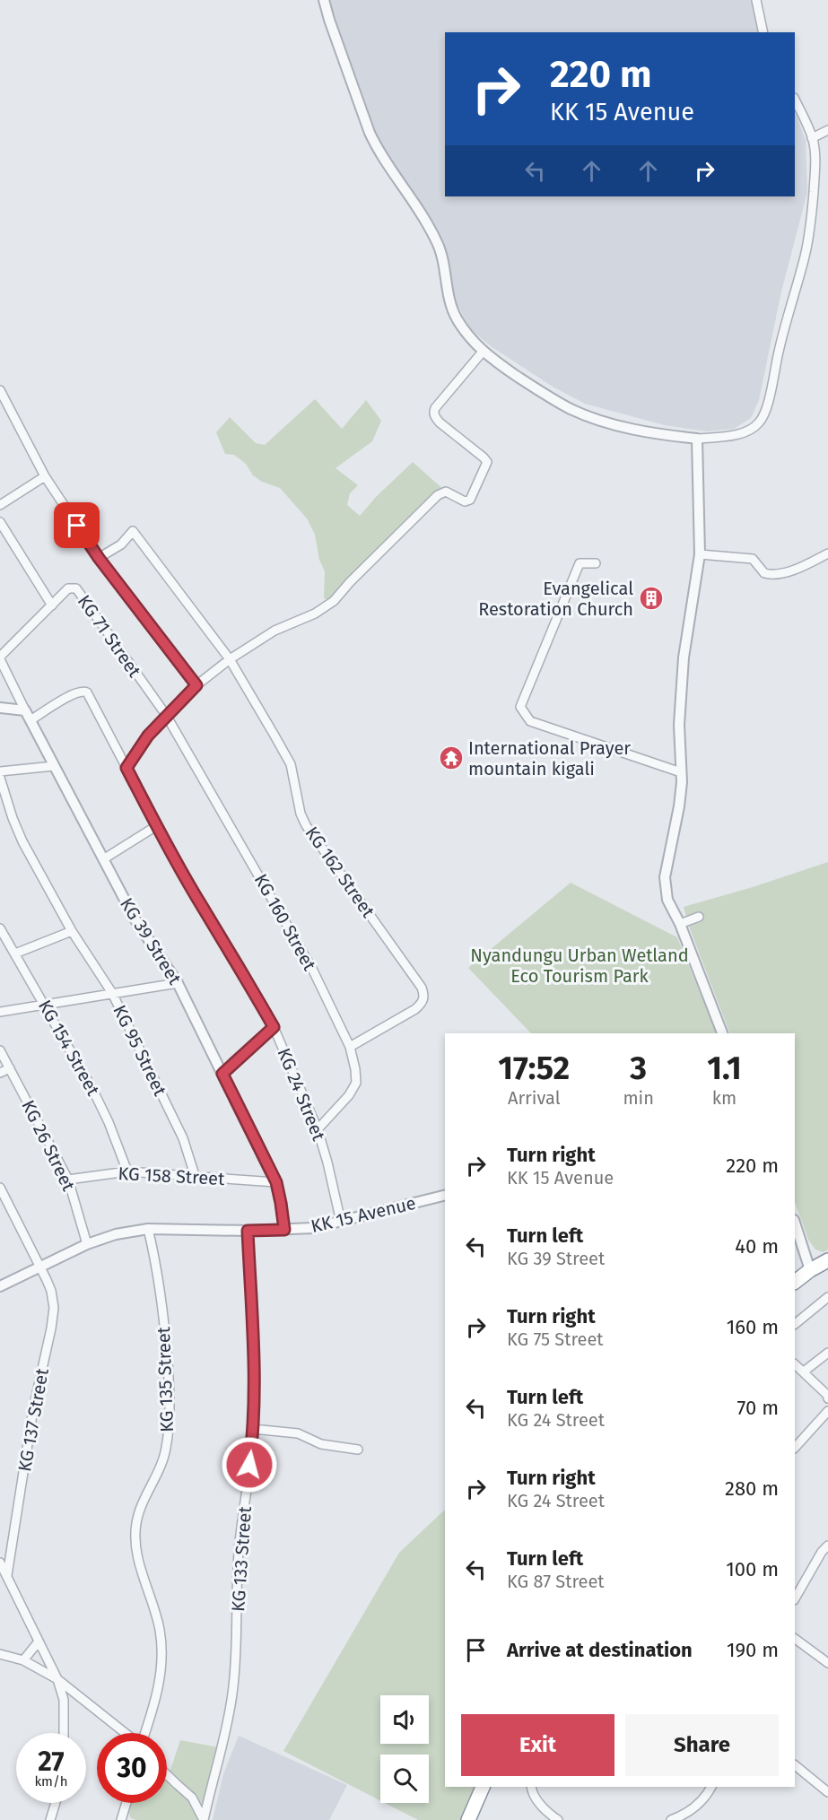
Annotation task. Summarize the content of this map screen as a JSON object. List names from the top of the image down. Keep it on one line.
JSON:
{"streets":{"street":["KG 71 Street","KG 162 Street","KG 160 Street","KG 39 Street","KG 154 Street","KG 95 Street","KG 24 Street","KG 26 Street","KG 158 Street","KK 15 Avenue","KG 135 Street","KG 137 Street","KG 133 Street"]},"crossings":[["KG 71 Street","KG 160 Street"],["KG 71 Street","KG 39 Street"],["KG 162 Street","KG 160 Street"],["KG 160 Street","KG 24 Street"],["KG 39 Street","KG 24 Street"],["KG 39 Street","KG 158 Street"],["KG 39 Street","KK 15 Avenue"],["KG 154 Street","KG 158 Street"],["KG 95 Street","KG 158 Street"],["KG 24 Street","KK 15 Avenue"],["KG 26 Street","KG 158 Street"],["KG 26 Street","KK 15 Avenue"],["KK 15 Avenue","KG 135 Street"],["KK 15 Avenue","KG 137 Street"],["KK 15 Avenue","KG 133 Street"]],"parks":["Nyandungu Urban Wetland Eco Tourism Park"],"places":{"building":["Evangelical Restoration Church"],"temple":["International Prayer mountain kigali"]},"page":{"turn":["220 m","KK 15 Avenue"],"eta":["17:52","Arrival","3","min","1.1","km"],"list":[{"name":"Turn right","note":"KK 15 Avenue","value":"220 m"},{"name":"Turn left","note":"KG 39 Street","value":"40 m"},{"name":"Turn right","note":"KG 75 Street","value":"160 m"},{"name":"Turn left","note":"KG 24 Street","value":"70 m"},{"name":"Turn right","note":"KG 24 Street","value":"280 m"},{"name":"Turn left","note":"KG 87 Street","value":"100 m"},{"name":"Arrive at destination","value":"190 m"}],"buttons":["Exit","Share"],"speed":"27 km/h","limit":"30"}}
